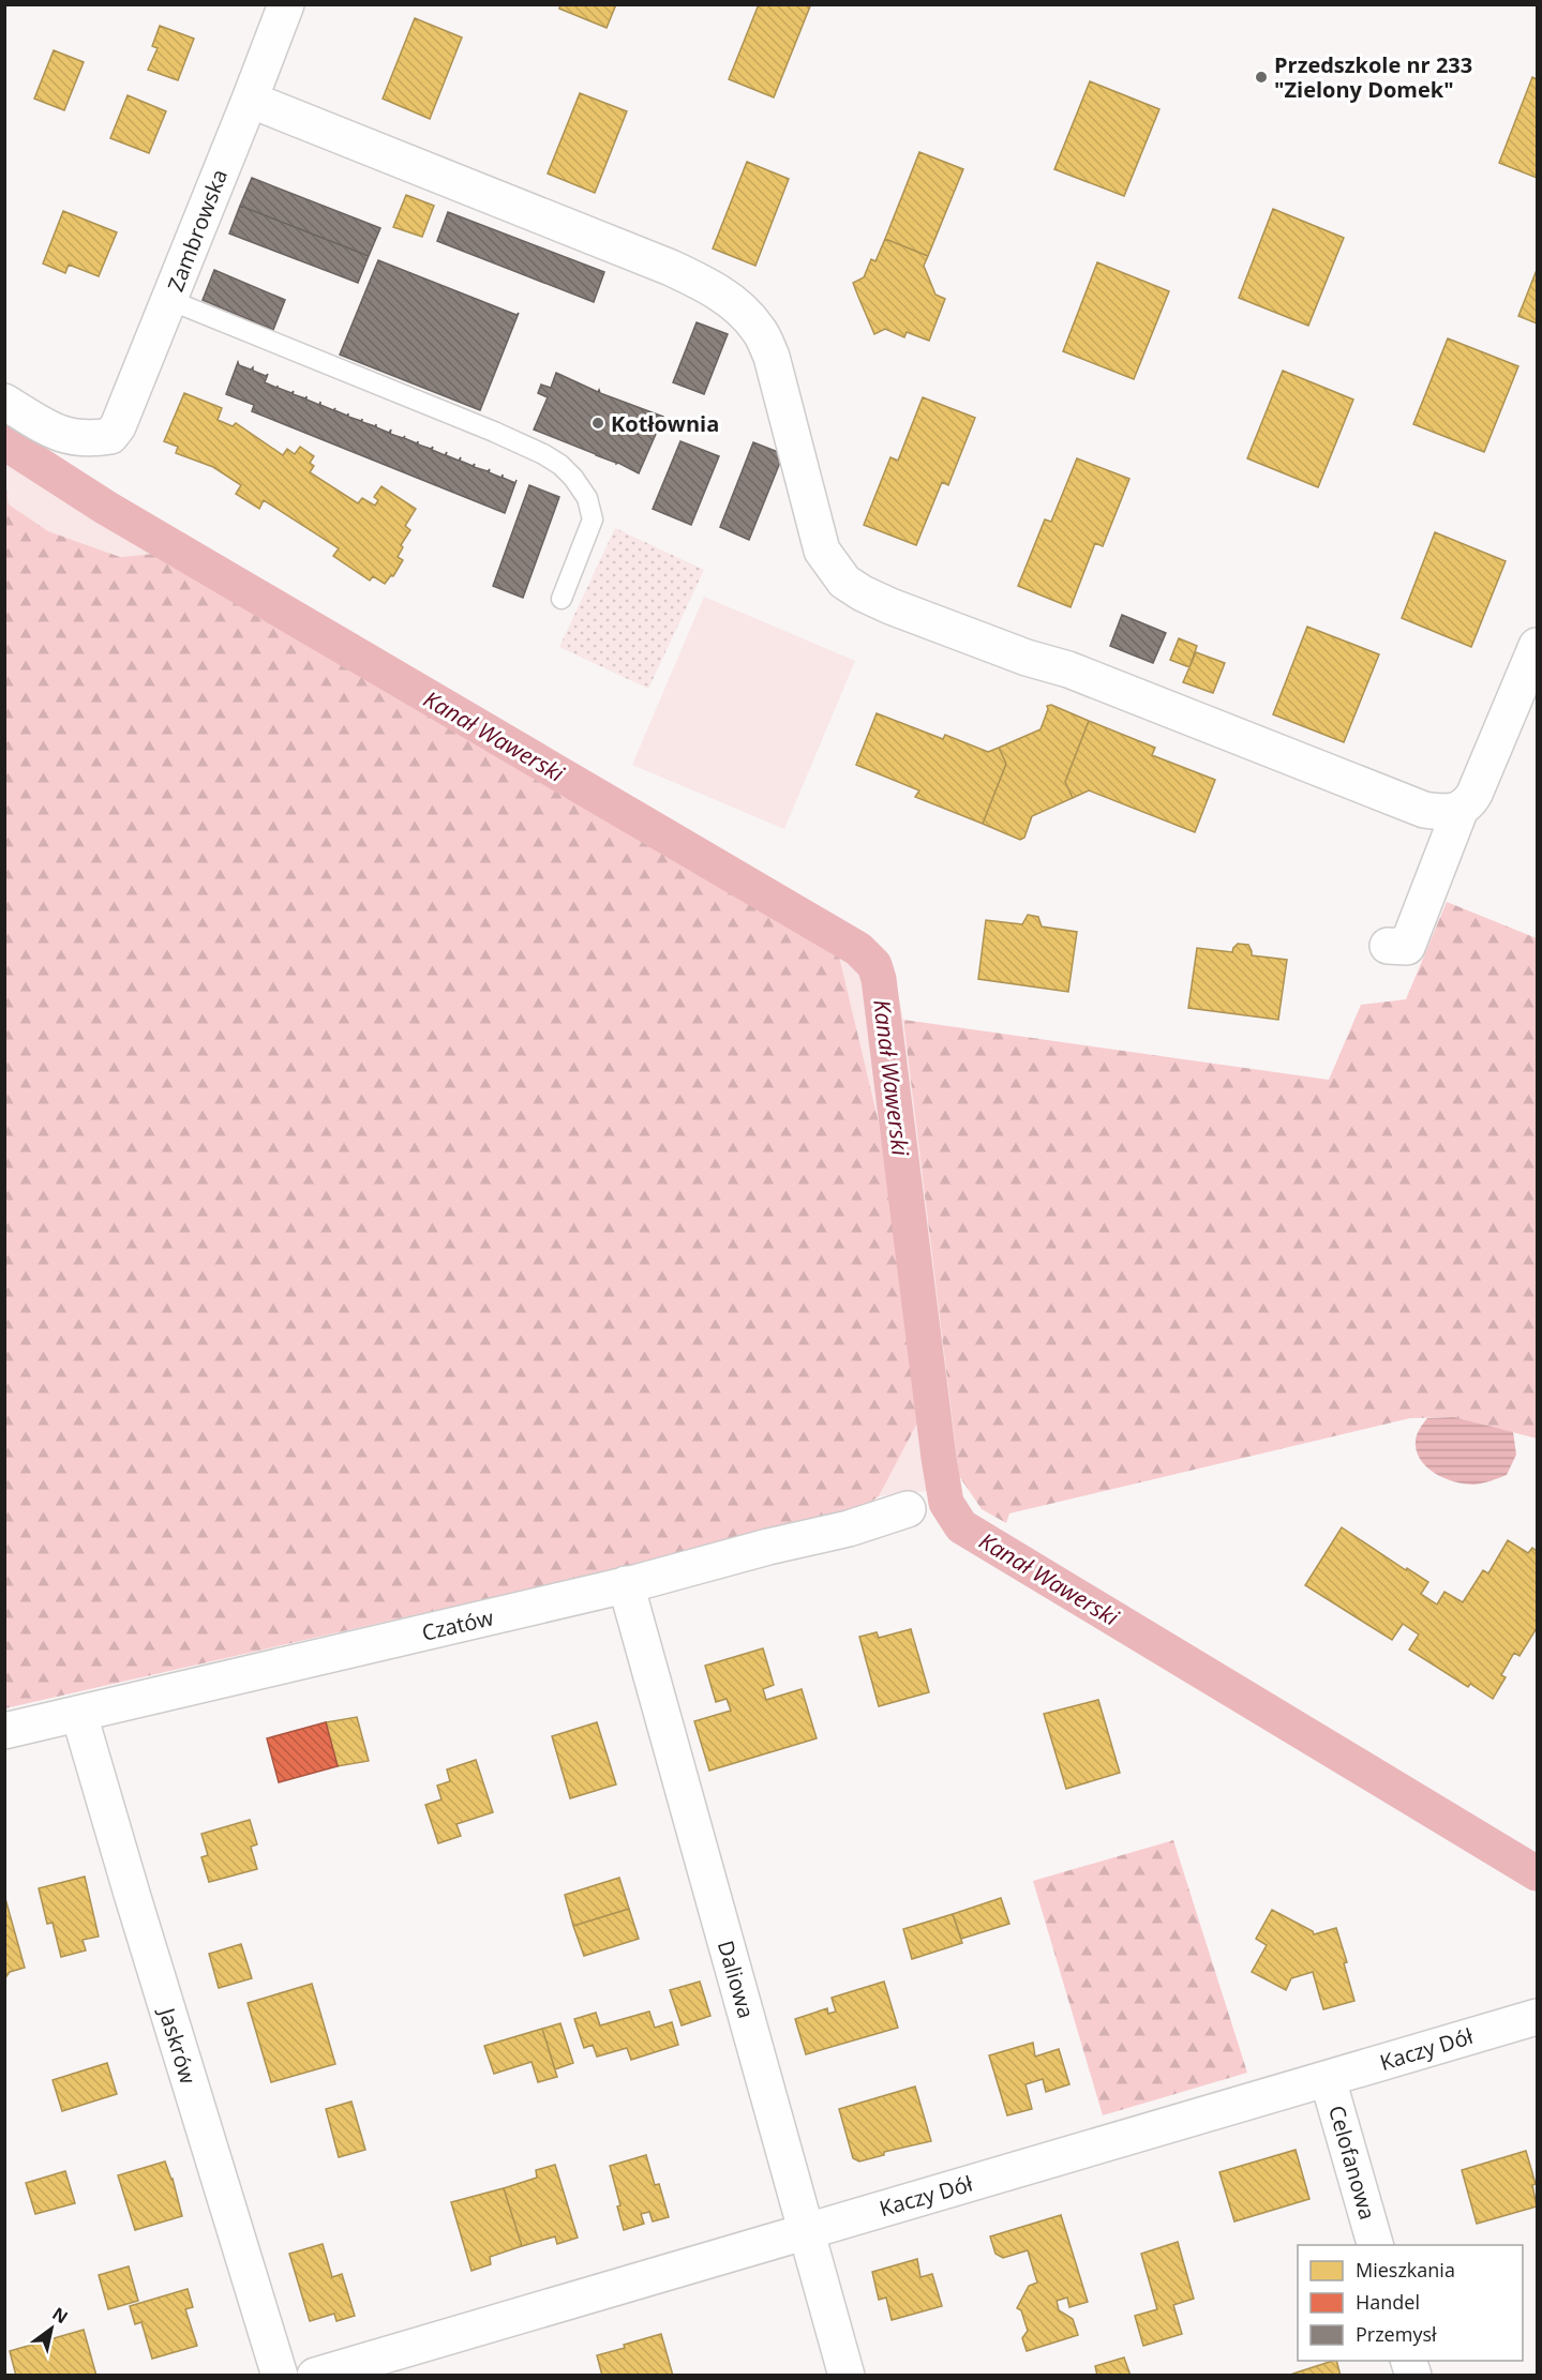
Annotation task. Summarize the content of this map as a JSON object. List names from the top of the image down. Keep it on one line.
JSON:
{"streets":{"street":["Zambrowska","Czatów","Daliowa","Jaskrów","Kaczy Dół","Celofanowa"]},"crossings":[["Czatów","Daliowa"],["Czatów","Jaskrów"],["Daliowa","Kaczy Dół"],["Kaczy Dół","Celofanowa"]],"water":["Kanał Wawerski"],"places":["Przedszkole nr 233 \"Zielony Domek\"","Kotłownia"],"legend":["Mieszkania","Handel","Przemysł"],"north":"top right"}
